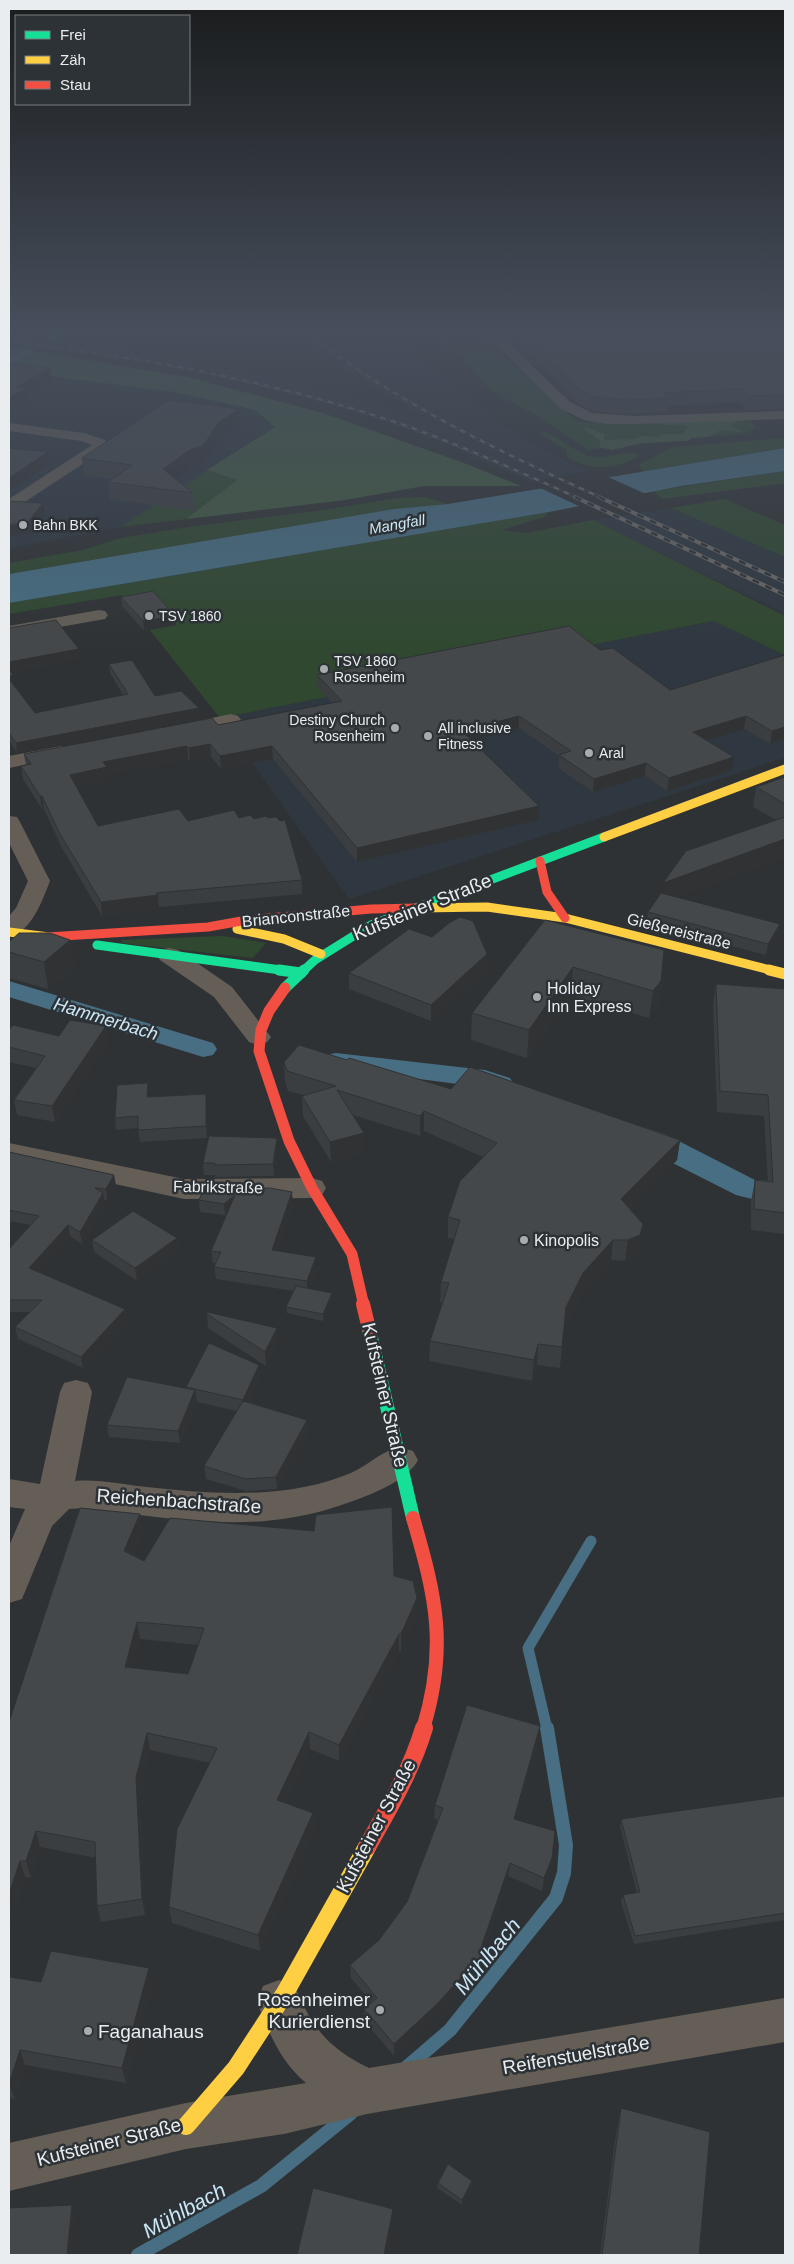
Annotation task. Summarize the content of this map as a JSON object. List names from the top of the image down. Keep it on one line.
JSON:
{"streets":{"main road":["Kufsteiner Straße","Brianconstraße","Gießereistraße"],"street":["Fabrikstraße","Reichenbachstraße","Reifenstuelstraße"]},"crossings":[["Kufsteiner Straße","Brianconstraße"],["Kufsteiner Straße","Gießereistraße"],["Kufsteiner Straße","Fabrikstraße"],["Kufsteiner Straße","Reichenbachstraße"],["Kufsteiner Straße","Reifenstuelstraße"],["Brianconstraße","Gießereistraße"]],"water":["Mangfall","Hammerbach","Mühlbach"],"places":["Bahn BKK","TSV 1860","TSV 1860 Rosenheim","Destiny Church Rosenheim","All inclusive Fitness","Aral","Holiday Inn Express","Kinopolis","Rosenheimer Kurierdienst","Faganahaus"],"legend":["Frei","Zäh","Stau"]}
